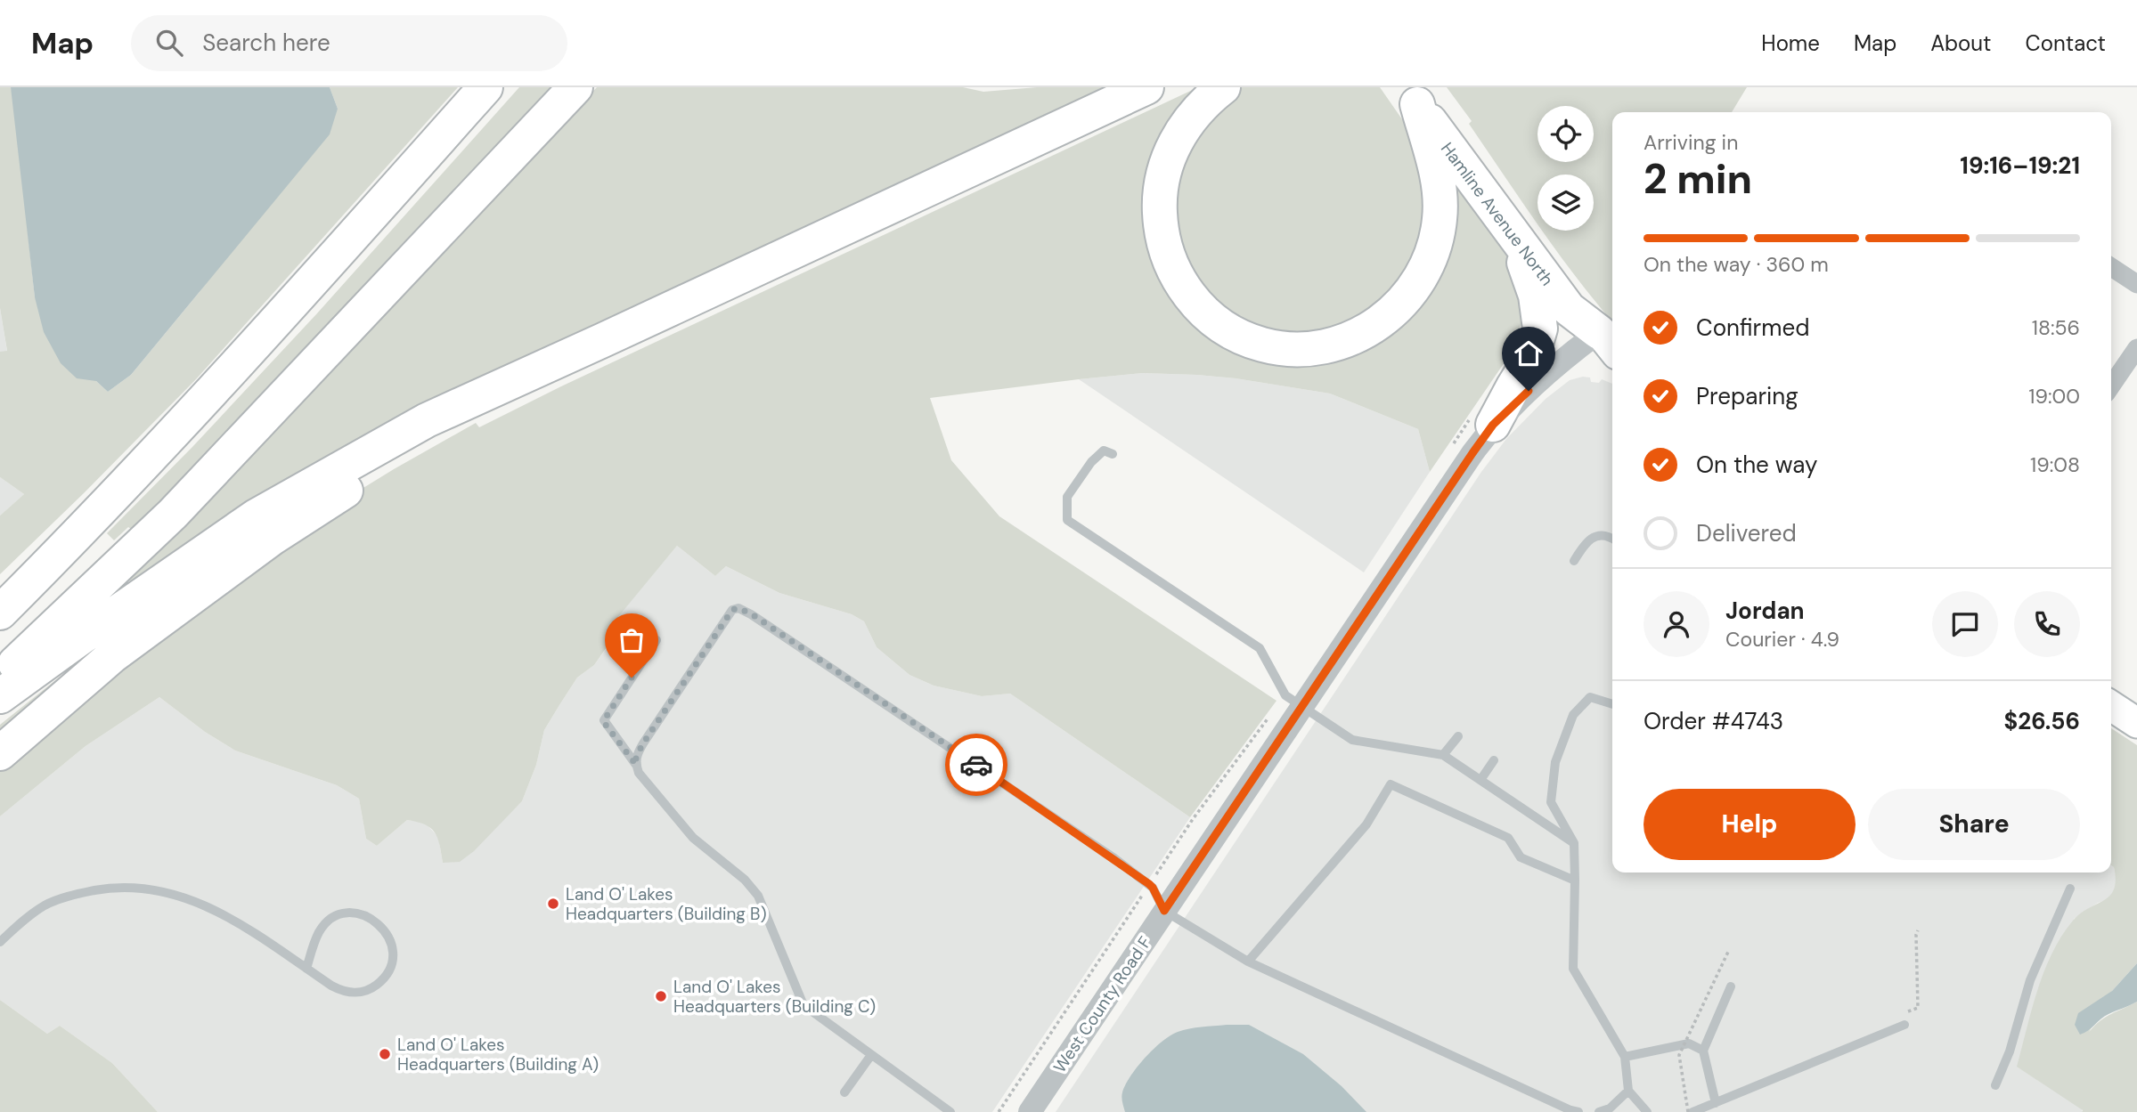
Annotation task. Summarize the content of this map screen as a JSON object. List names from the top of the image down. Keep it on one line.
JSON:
{"streets":{"highway":["Hamline Avenue North"],"street":["West County Road F"]},"crossings":[["Hamline Avenue North","West County Road F"]],"places":["Land O' Lakes Headquarters (Building B)","Land O' Lakes Headquarters (Building C)","Land O' Lakes Headquarters (Building A)"],"page":{"header":"Map","search":"Search here","nav":["Home","Map","About","Contact"],"heading":["2 min","Arriving in","19:16–19:21"],"panel":["Jordan","Courier · 4.9","Order #4743","$26.56"],"bar":"On the way · 360 m","list":[["Confirmed","18:56"],["Preparing","19:00"],["On the way","19:08"],"Delivered"],"buttons":["Help","Share"]}}
